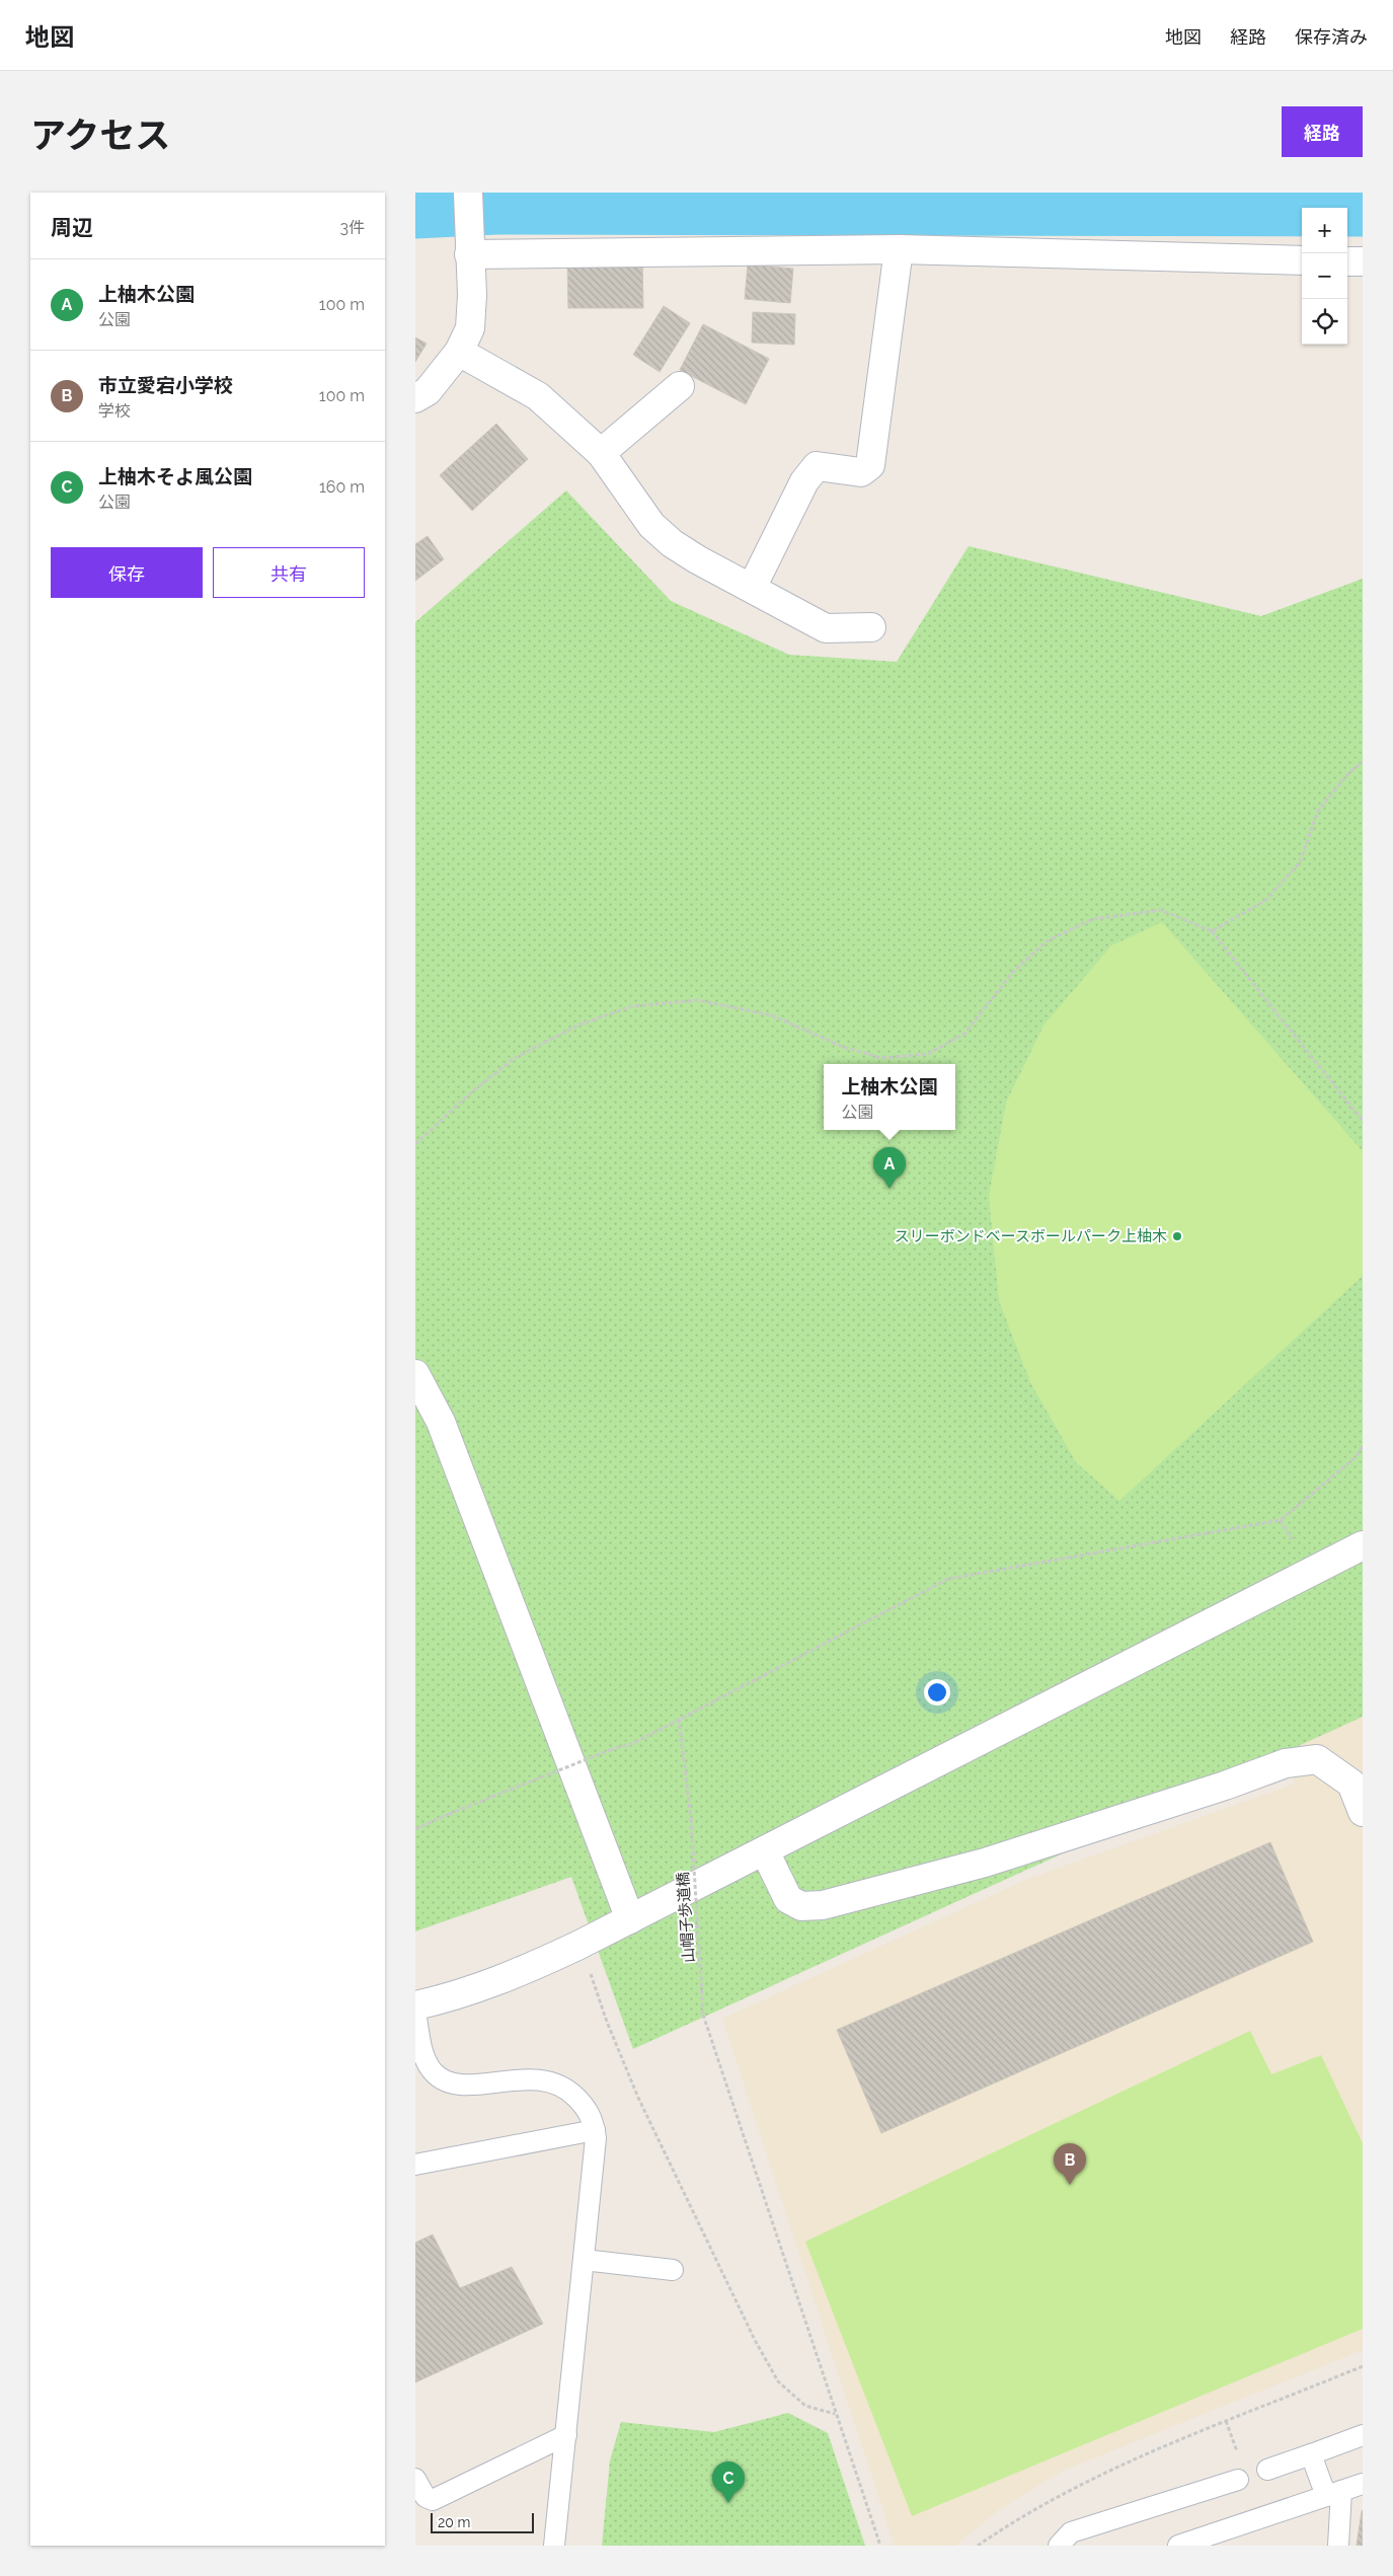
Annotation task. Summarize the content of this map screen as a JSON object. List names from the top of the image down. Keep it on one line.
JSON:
{"streets":{"path":["山帽子歩道橋"]},"places":["スリーボンドベースボールパーク上柚木"],"scale_bar":"20 m","page":{"header":"地図","nav":["地図","経路","保存済み"],"title":"アクセス","buttons":["経路",["保存","共有"]],"heading":["周辺","3件"],"map_buttons":["+","−"],"list":[{"mark":"A","name":"上柚木公園","note":"公園","value":"100 m"},{"mark":"B","name":"市立愛宕小学校","note":"学校","value":"100 m"},{"mark":"C","name":"上柚木そよ風公園","note":"公園","value":"160 m"}],"popup":["上柚木公園","公園"],"pins":["A","B","C"],"scale":"20 m"}}
